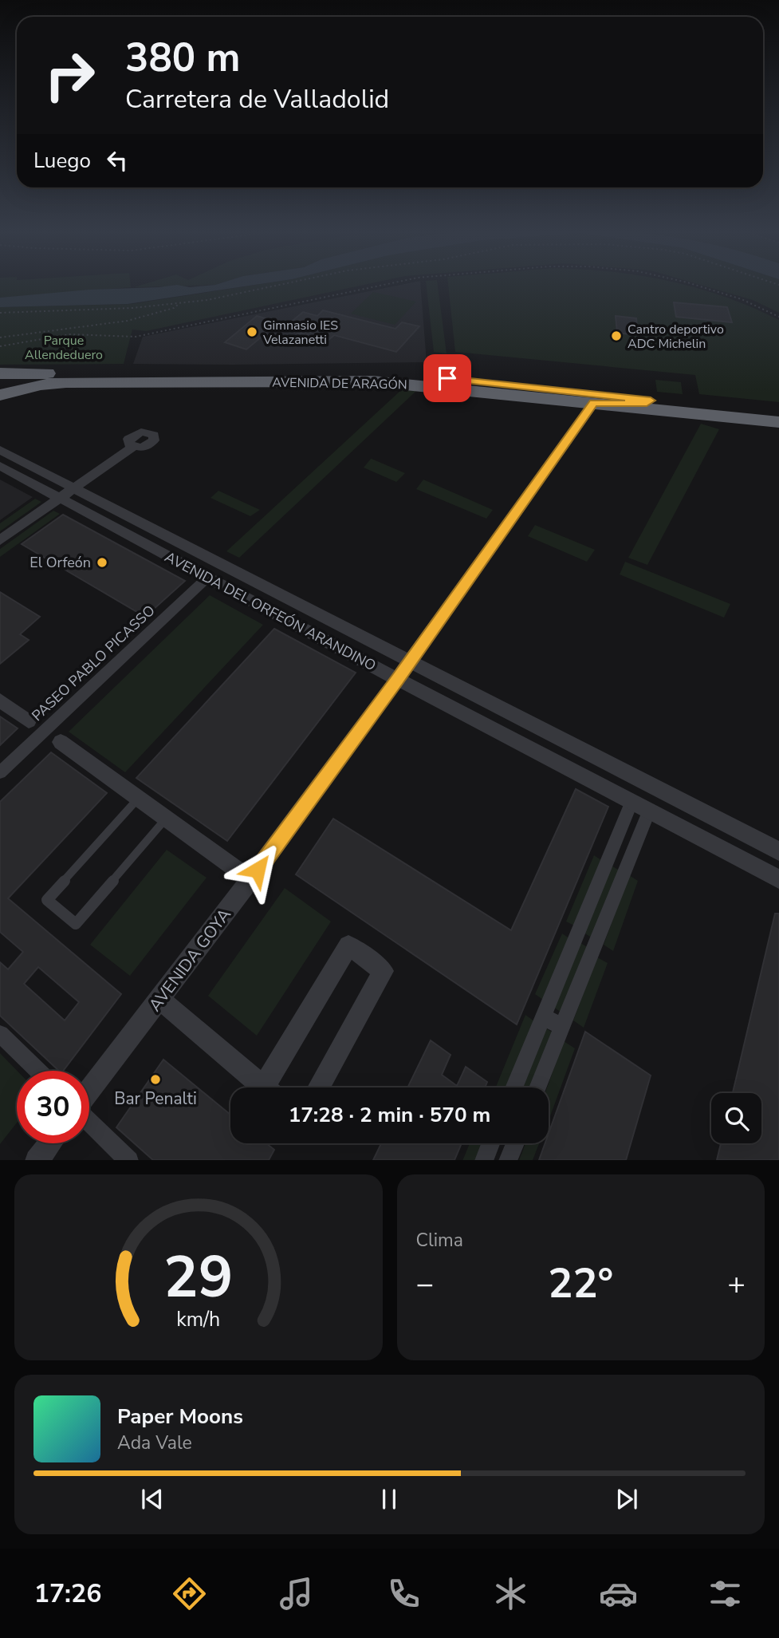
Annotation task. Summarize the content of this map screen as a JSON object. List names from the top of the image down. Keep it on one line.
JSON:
{"streets":{"highway":["AVENIDA DE ARAGÓN"],"street":["AVENIDA DEL ORFEÓN ARANDINO","PASEO PABLO PICASSO","AVENIDA GOYA"]},"crossings":[["AVENIDA DE ARAGÓN","AVENIDA GOYA"],["AVENIDA DEL ORFEÓN ARANDINO","PASEO PABLO PICASSO"],["AVENIDA DEL ORFEÓN ARANDINO","AVENIDA GOYA"]],"parks":["Parque Allendeduero"],"places":["Gimnasio IES Velazanetti","Cantro deportivo ADC Michelin","El Orfeón","Bar Penalti"],"page":{"turn":["380 m","Carretera de Valladolid"],"then":"Luego","limit":"30","trip":"17:28 · 2 min · 570 m","tile":"Clima","heat":["−","22°","+"],"song":["Paper Moons","Ada Vale"],"tabs":"17:26","gauge":["29","km/h"]}}
